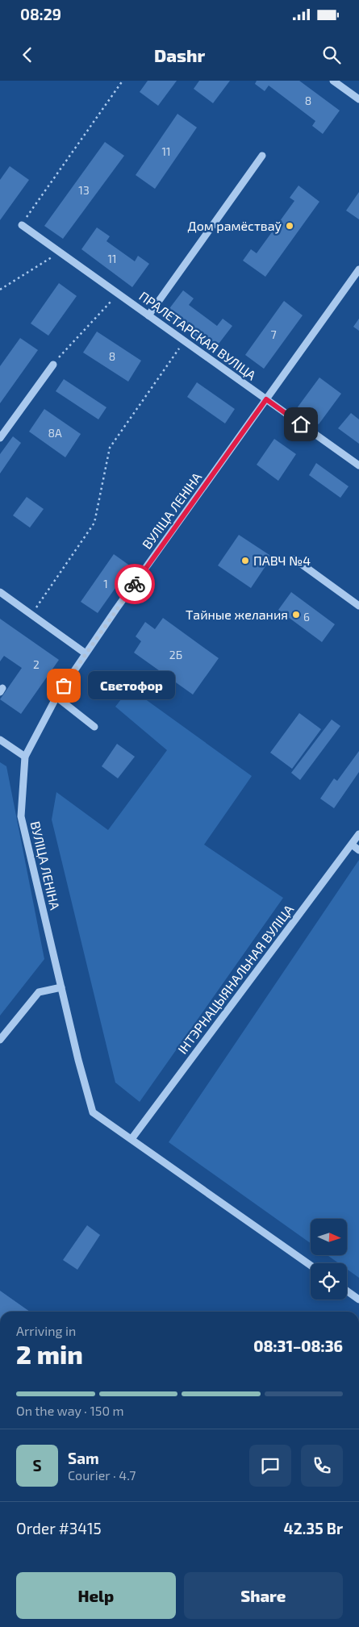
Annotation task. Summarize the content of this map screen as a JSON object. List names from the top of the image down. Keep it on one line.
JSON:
{"streets":{"street":["ПРАЛЕТАРСКАЯ ВУЛІЦА","ВУЛІЦА ЛЕНІНА","ІНТЭРНАЦЫЯНАЛЬНАЯ ВУЛІЦА"]},"crossings":[["ПРАЛЕТАРСКАЯ ВУЛІЦА","ВУЛІЦА ЛЕНІНА"],["ВУЛІЦА ЛЕНІНА","ІНТЭРНАЦЫЯНАЛЬНАЯ ВУЛІЦА"]],"places":["Дом рамёстваў","ПАВЧ №4","Тайные желания","Светофор"],"house_numbers":["8","11","13","11","7","8","8А","1","6","2Б","2"],"north":"right","page":{"status":"08:29","header":"Dashr","bubble":"Светофор","heading":["2 min","Arriving in","08:31–08:36"],"panel":["Sam","Courier · 4.7","Order #3415","42.35 Br"],"bar":"On the way · 150 m","round":"S","buttons":["Help","Share"]}}
